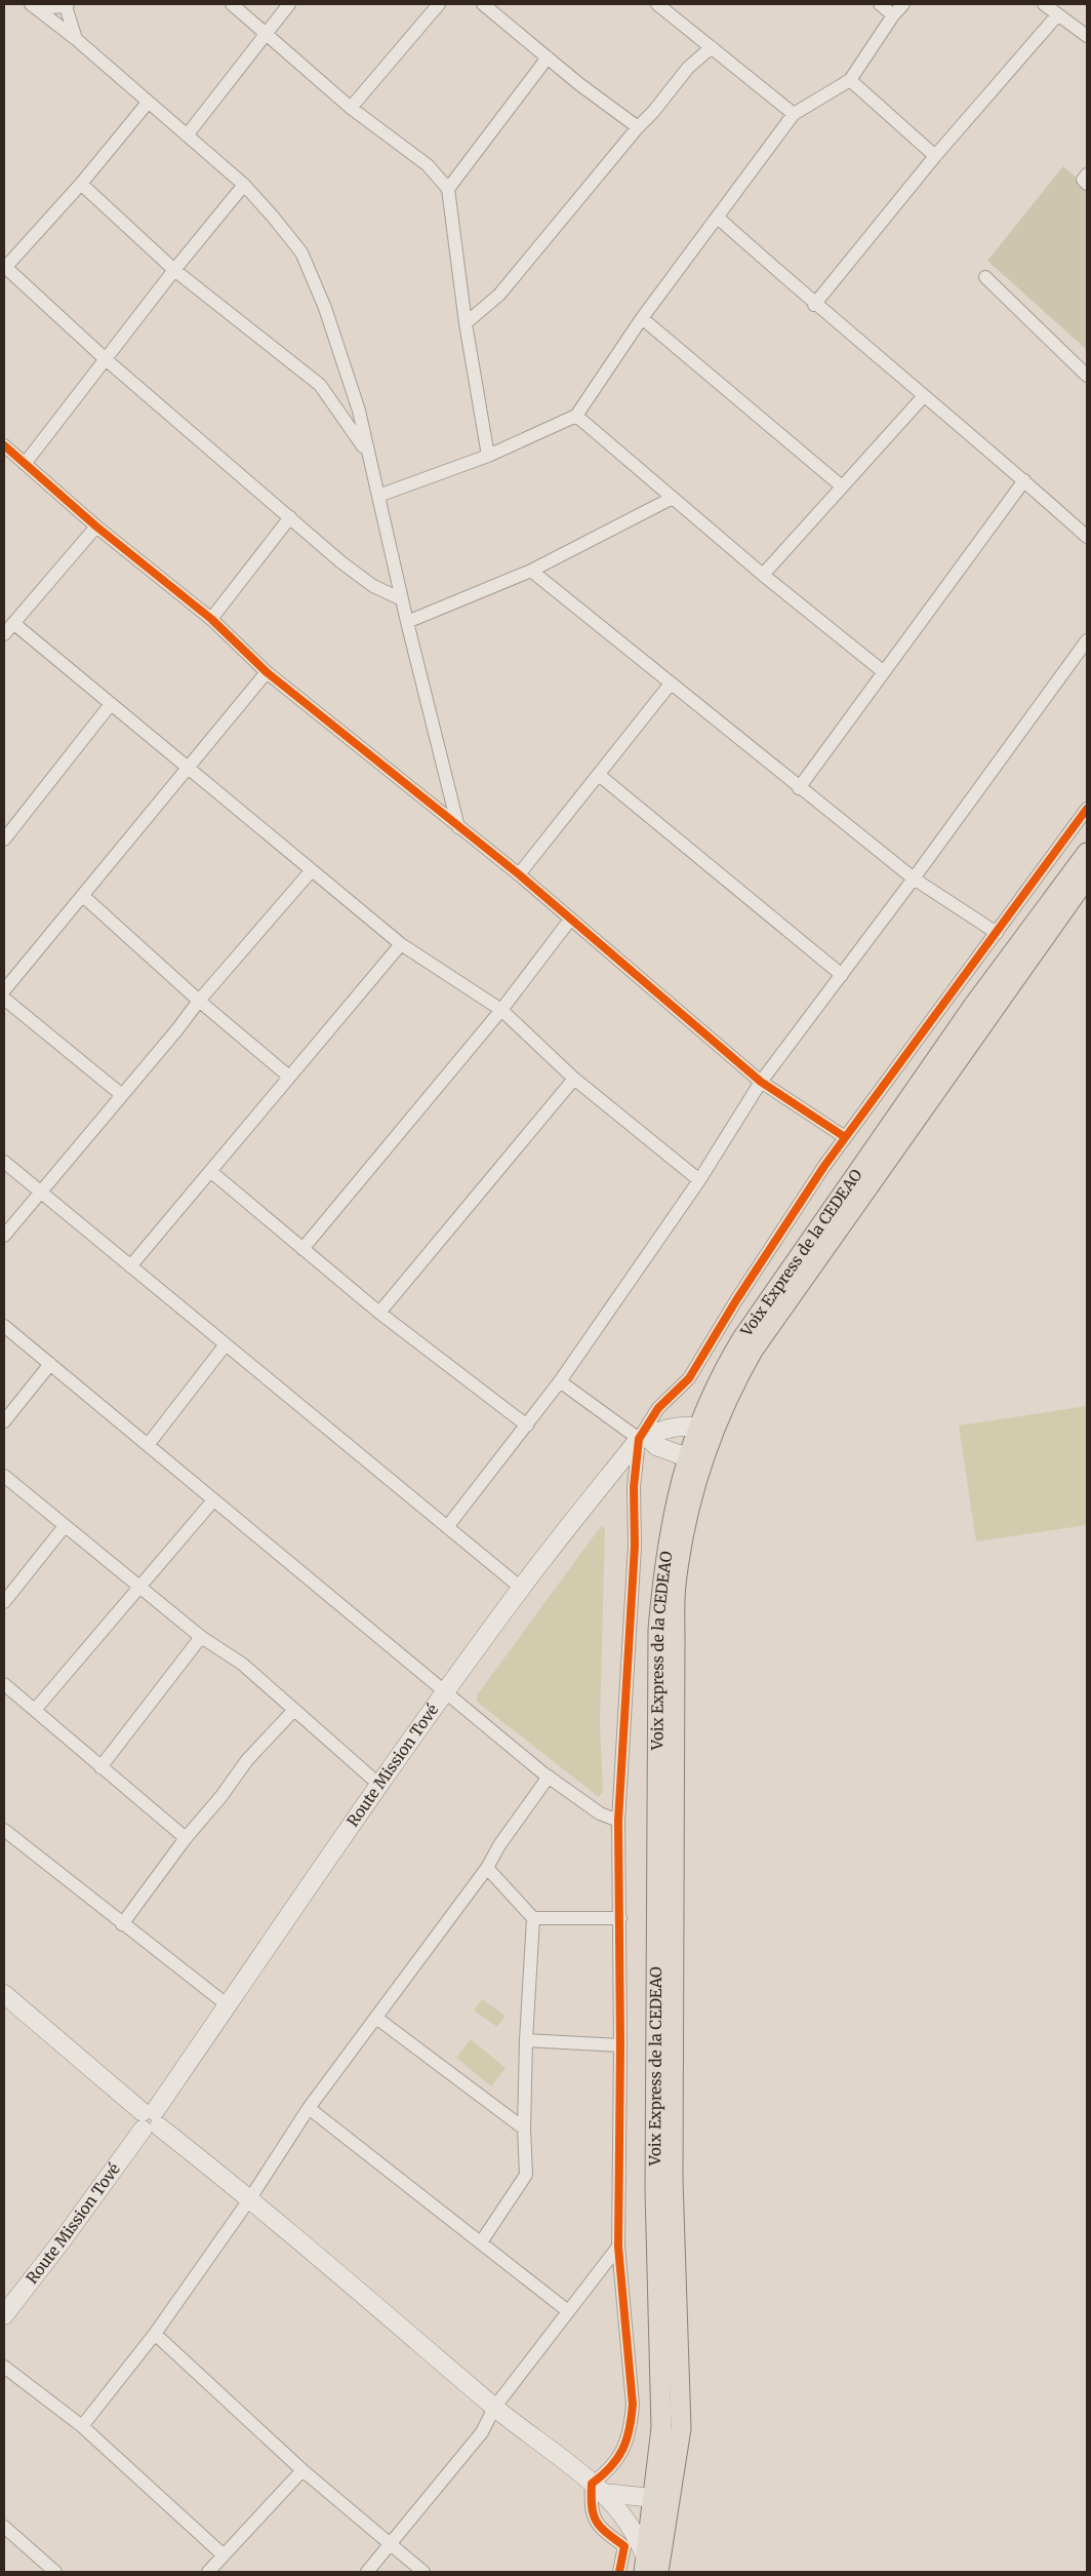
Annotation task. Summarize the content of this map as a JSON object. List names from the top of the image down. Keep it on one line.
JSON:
{"streets":{"main road":["Voix Express de la CEDEAO"],"street":["Route Mission Tové"]}}
